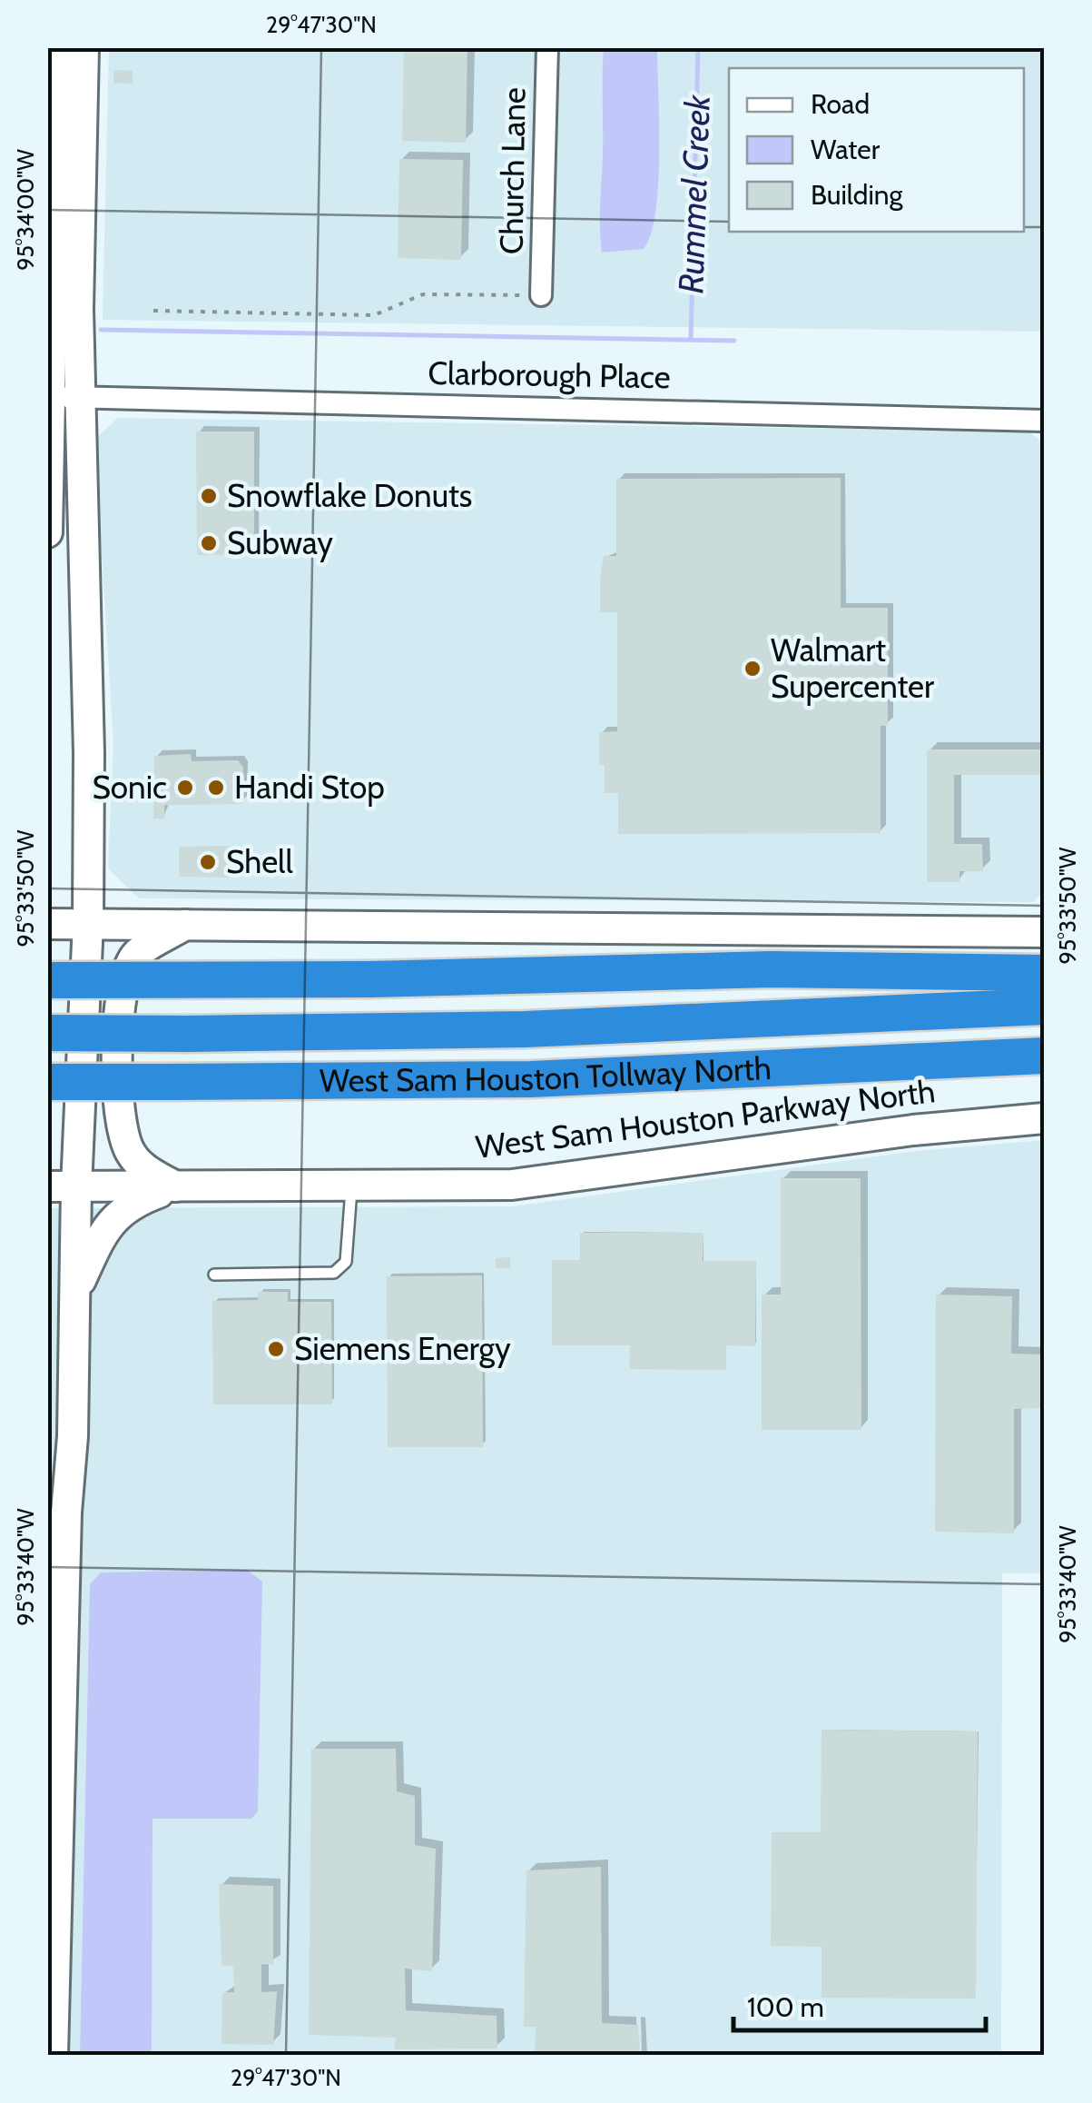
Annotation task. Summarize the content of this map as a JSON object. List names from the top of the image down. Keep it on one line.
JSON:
{"streets":{"highway":["West Sam Houston Tollway North"],"main road":["West Sam Houston Parkway North"],"street":["Church Lane","Clarborough Place"]},"water":["Rummel Creek"],"places":["Snowflake Donuts","Subway","Walmart Supercenter","Sonic","Handi Stop","Shell","Siemens Energy"],"legend":["Road","Water","Building"],"scale_bar":"100 m","coordinates":["29°47'30\"N","95°34'00\"W","95°33'50\"W","95°33'40\"W"]}
